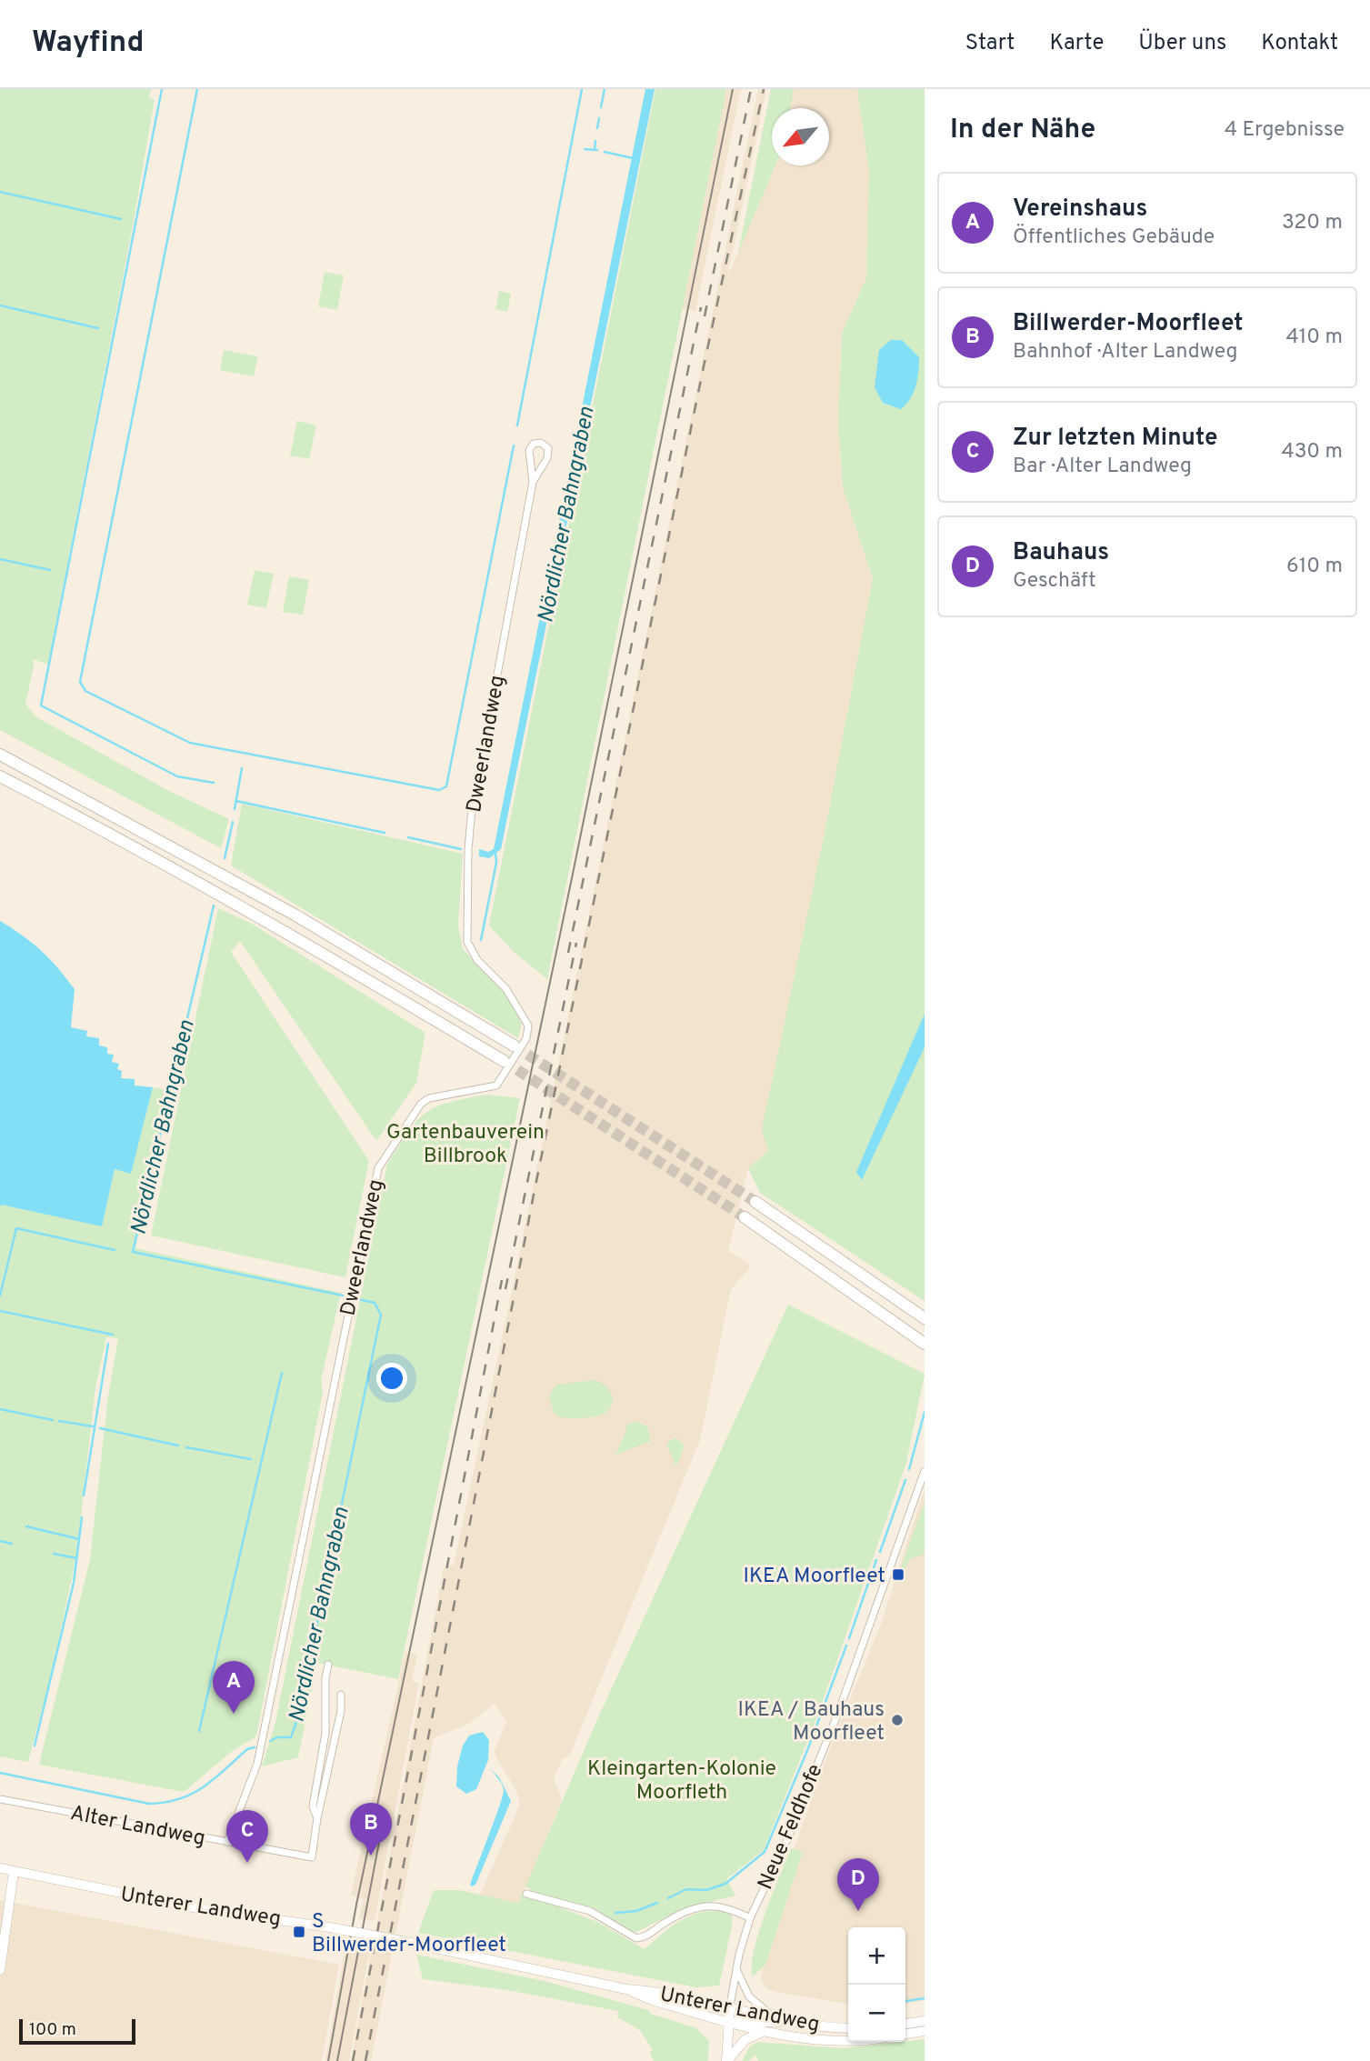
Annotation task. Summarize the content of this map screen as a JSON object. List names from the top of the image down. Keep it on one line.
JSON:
{"streets":{"main road":["Unterer Landweg"],"street":["Dweerlandweg","Alter Landweg","Neue Feldhofe"]},"crossings":[["Dweerlandweg","Alter Landweg"],["Neue Feldhofe","Unterer Landweg"]],"water":["Nördlicher Bahngraben"],"parks":["Gartenbauverein Billbrook","Kleingarten-Kolonie Moorfleth"],"places":{"transit":["IKEA Moorfleet","S Billwerder-Moorfleet"],"other":["IKEA / Bauhaus Moorfleet"]},"scale_bar":"100 m","north":"bottom left","page":{"header":"Wayfind","nav":["Start","Karte","Über uns","Kontakt"],"heading":["In der Nähe","4 Ergebnisse"],"list":[{"mark":"A","name":"Vereinshaus","note":"Öffentliches Gebäude","value":"320 m"},{"mark":"B","name":"Billwerder-Moorfleet","note":"Bahnhof · Alter Landweg","value":"410 m"},{"mark":"C","name":"Zur letzten Minute","note":"Bar · Alter Landweg","value":"430 m"},{"mark":"D","name":"Bauhaus","note":"Geschäft","value":"610 m"}],"pins":["A","B","C","D"],"map_buttons":["+","−"],"scale":"100 m"}}
